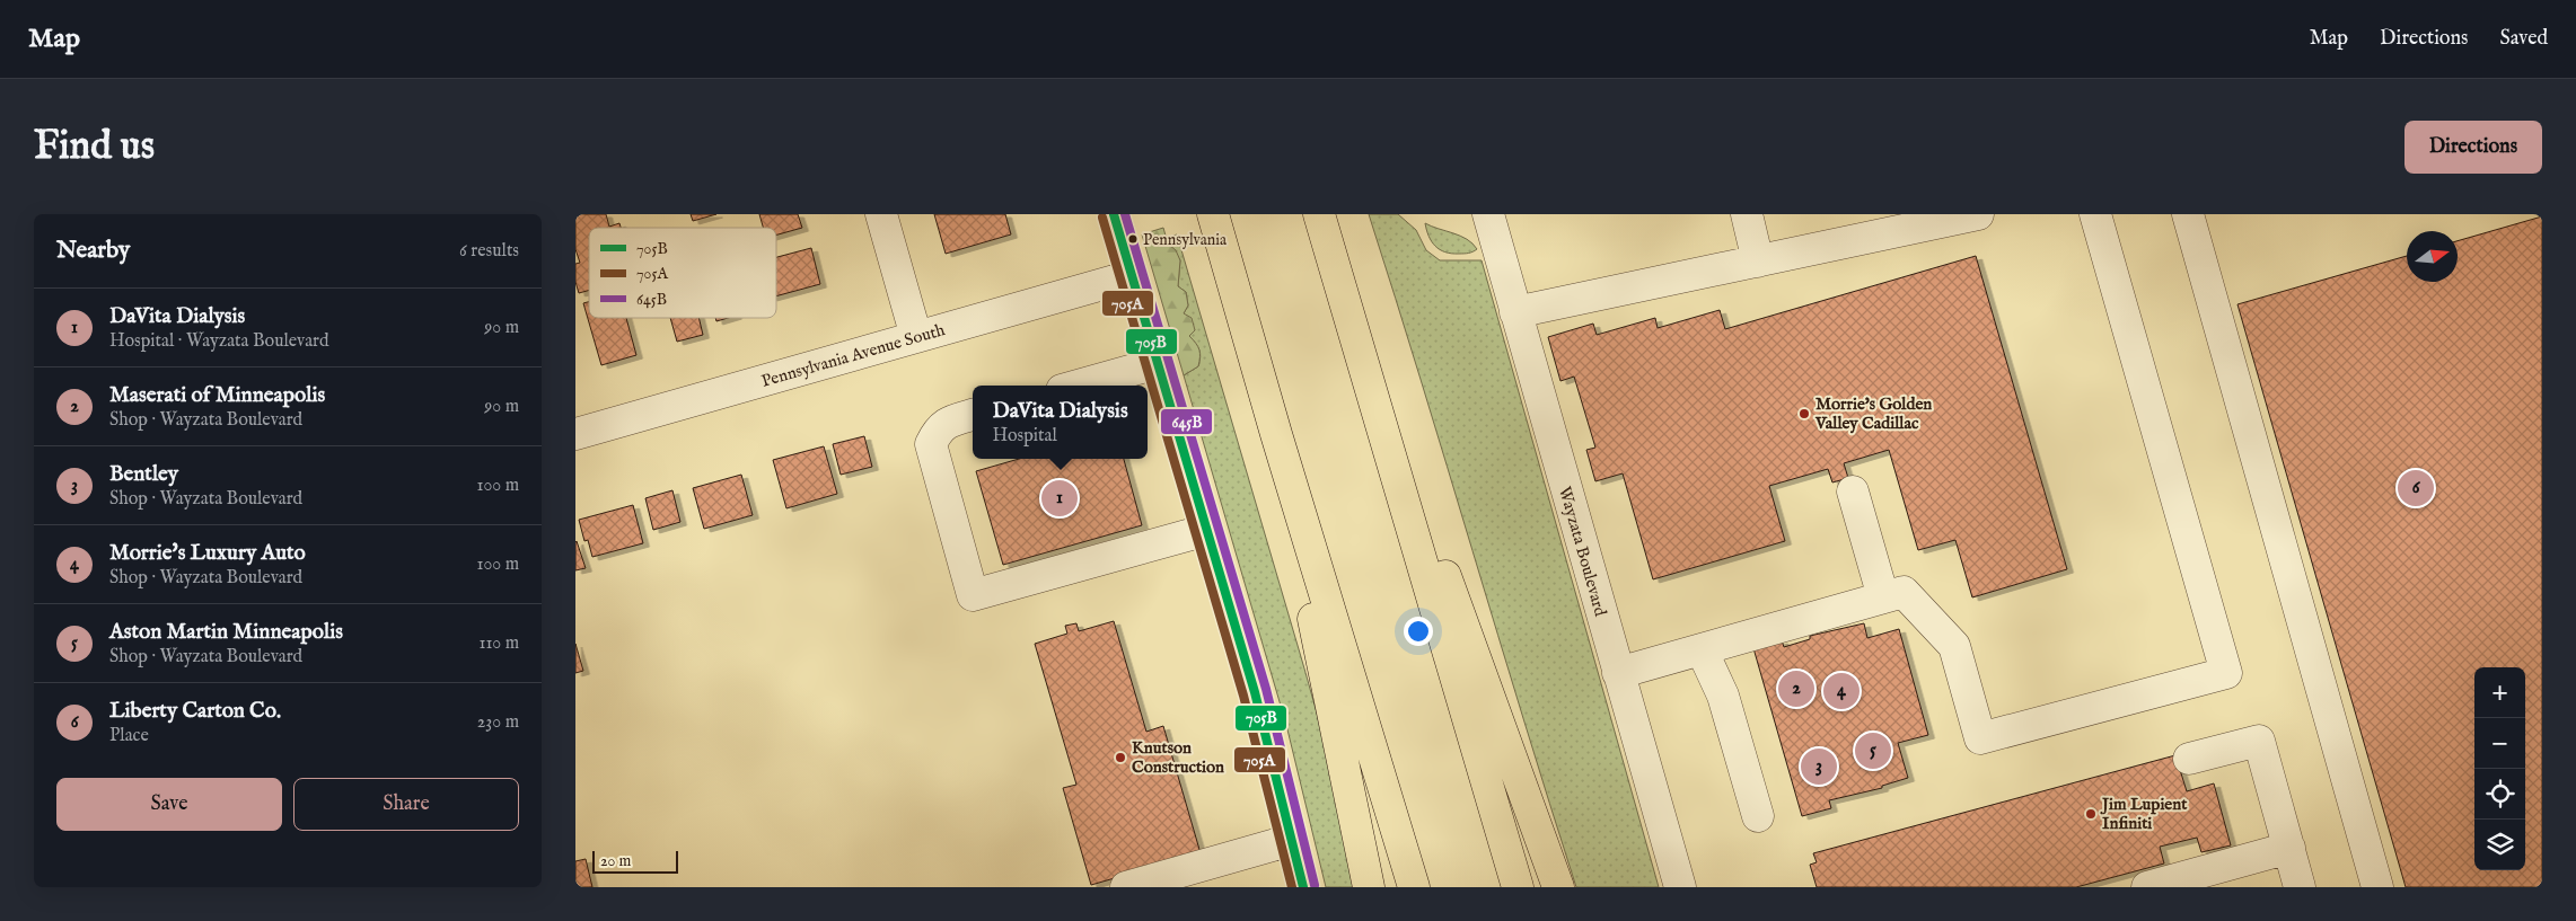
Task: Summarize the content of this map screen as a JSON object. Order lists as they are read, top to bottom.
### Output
{
  "streets": {
    "street": ["Pennsylvania Avenue South", "Wayzata Boulevard"]
  },
  "places": [
    "Pennsylvania",
    "Morrie's Golden Valley Cadillac",
    "Knutson Construction",
    "Jim Lupient Infiniti"
  ],
  "lines": ["transit line 705B", "transit line 645B", "transit line 705A"],
  "legend": ["705B", "705A", "645B"],
  "scale_bar": "20 m",
  "north": "right",
  "page": {
    "header": "Map",
    "nav": ["Map", "Directions", "Saved"],
    "buttons": [
      "Directions",
      ["Save", "Share"]
    ],
    "title": "Find us",
    "heading": ["Nearby", "6 results"],
    "list": [
      {
        "mark": "1",
        "name": "DaVita Dialysis",
        "note": "Hospital · Wayzata Boulevard",
        "value": "90 m"
      },
      {
        "mark": "2",
        "name": "Maserati of Minneapolis",
        "note": "Shop · Wayzata Boulevard",
        "value": "90 m"
      },
      {
        "mark": "3",
        "name": "Bentley",
        "note": "Shop · Wayzata Boulevard",
        "value": "100 m"
      },
      {
        "mark": "4",
        "name": "Morrie's Luxury Auto",
        "note": "Shop · Wayzata Boulevard",
        "value": "100 m"
      },
      {
        "mark": "5",
        "name": "Aston Martin Minneapolis",
        "note": "Shop · Wayzata Boulevard",
        "value": "110 m"
      },
      {
        "mark": "6",
        "name": "Liberty Carton Co.",
        "note": "Place",
        "value": "230 m"
      }
    ],
    "popup": ["DaVita Dialysis", "Hospital"],
    "pins": [
      "6",
      "1",
      "2",
      "4",
      "5",
      "3"
    ],
    "map_buttons": ["+", "−"],
    "scale": "20 m"
  }
}
